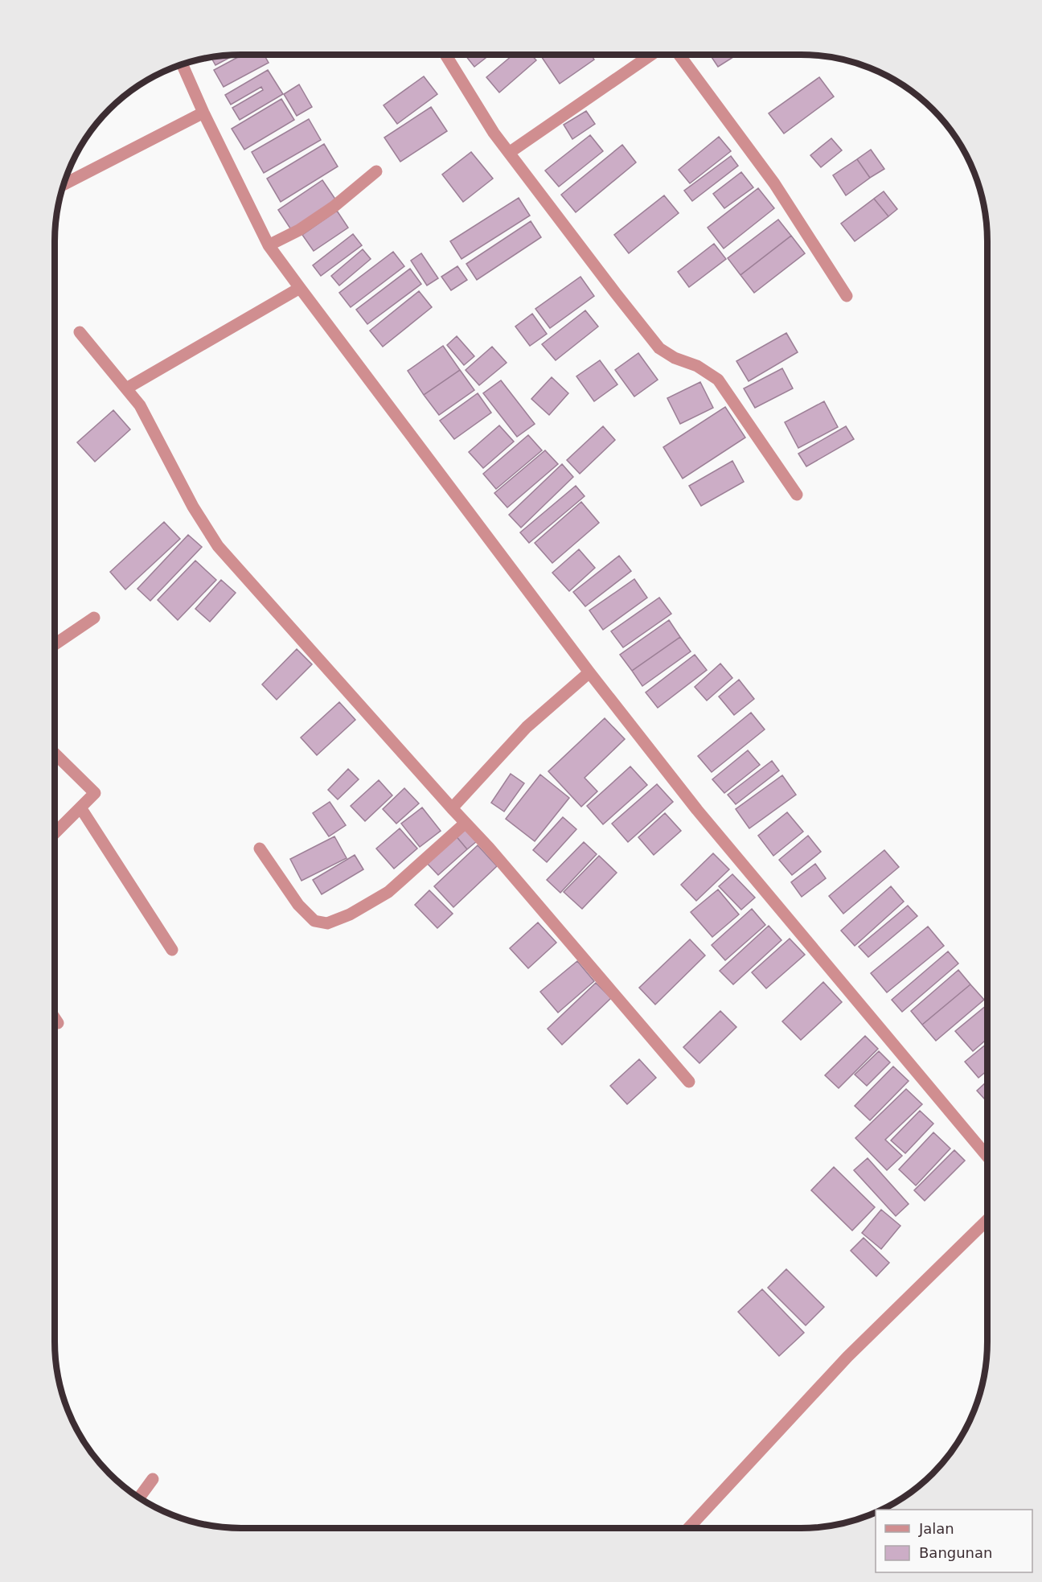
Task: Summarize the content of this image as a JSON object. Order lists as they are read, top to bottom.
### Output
{
  "legend": ["Jalan", "Bangunan"]
}
